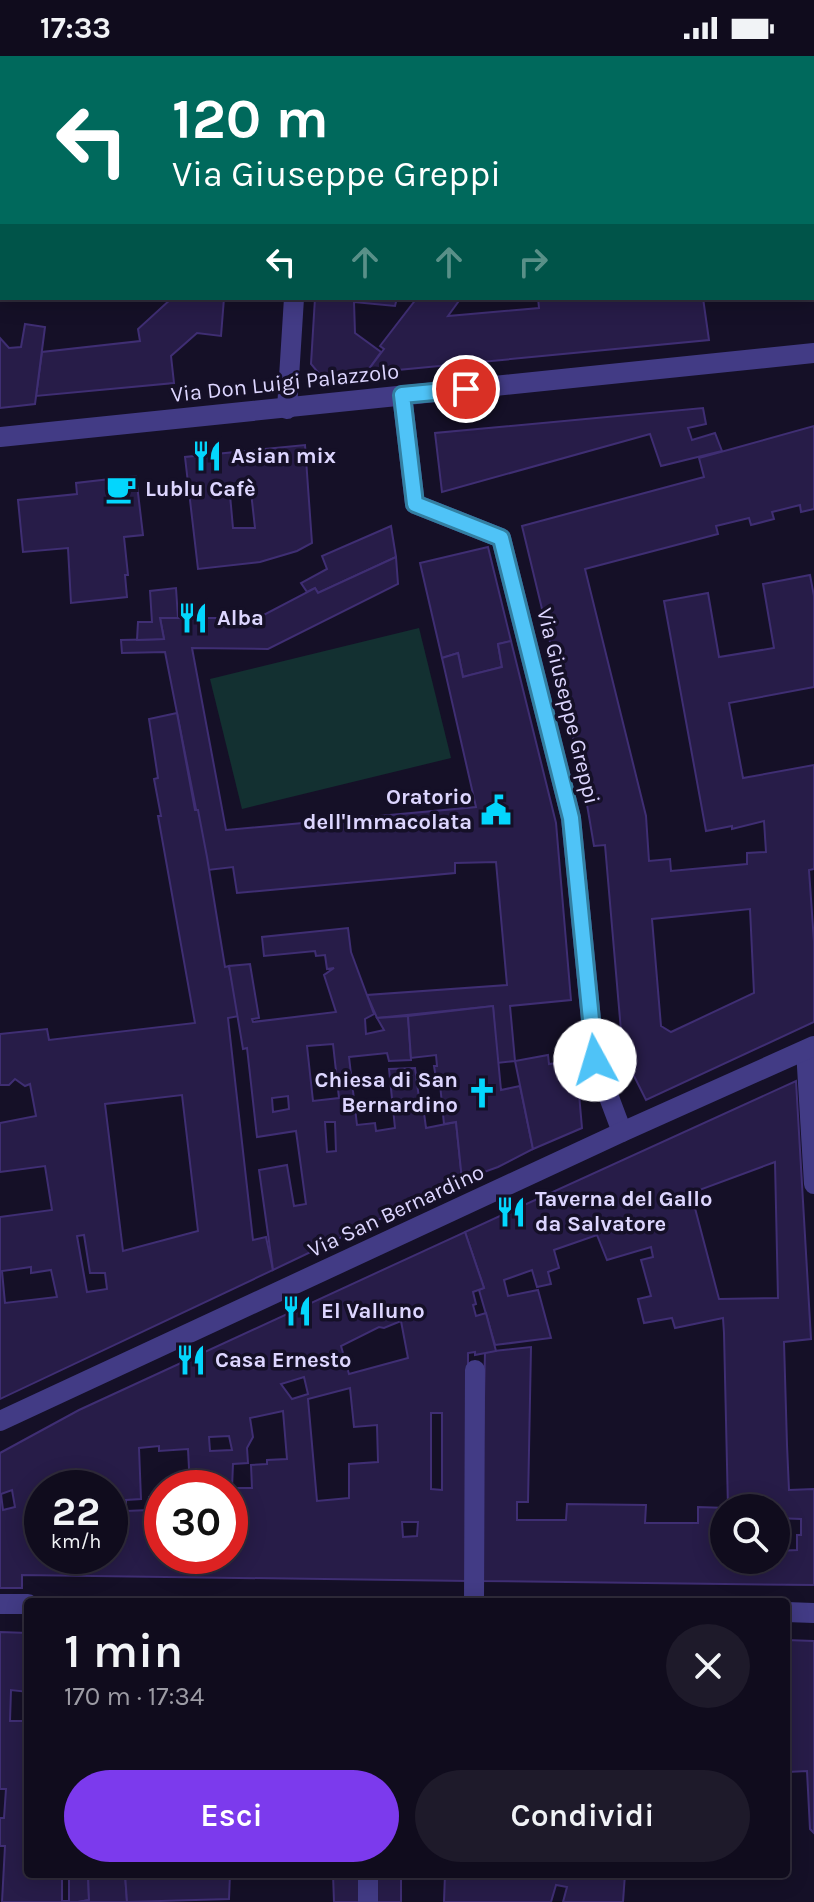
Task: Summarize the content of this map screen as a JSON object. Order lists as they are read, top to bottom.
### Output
{
  "streets": {
    "street": ["Via Don Luigi Palazzolo", "Via Giuseppe Greppi", "Via San Bernardino"]
  },
  "crossings": [
    ["Via Don Luigi Palazzolo", "Via Giuseppe Greppi"],
    ["Via Giuseppe Greppi", "Via San Bernardino"]
  ],
  "places": {
    "restaurant": [
      "Asian mix",
      "Alba",
      "Taverna del Gallo da Salvatore",
      "El Valluno",
      "Casa Ernesto"
    ],
    "cafe": ["Lublu Cafè"],
    "public building": ["Oratorio dell'Immacolata"],
    "church": ["Chiesa di San Bernardino"]
  },
  "page": {
    "status": "17:33",
    "turn": ["120 m", "Via Giuseppe Greppi"],
    "speed": "22 km/h",
    "limit": "30",
    "heading": ["1 min", "170 m · 17:34"],
    "buttons": ["Esci", "Condividi"]
  }
}
